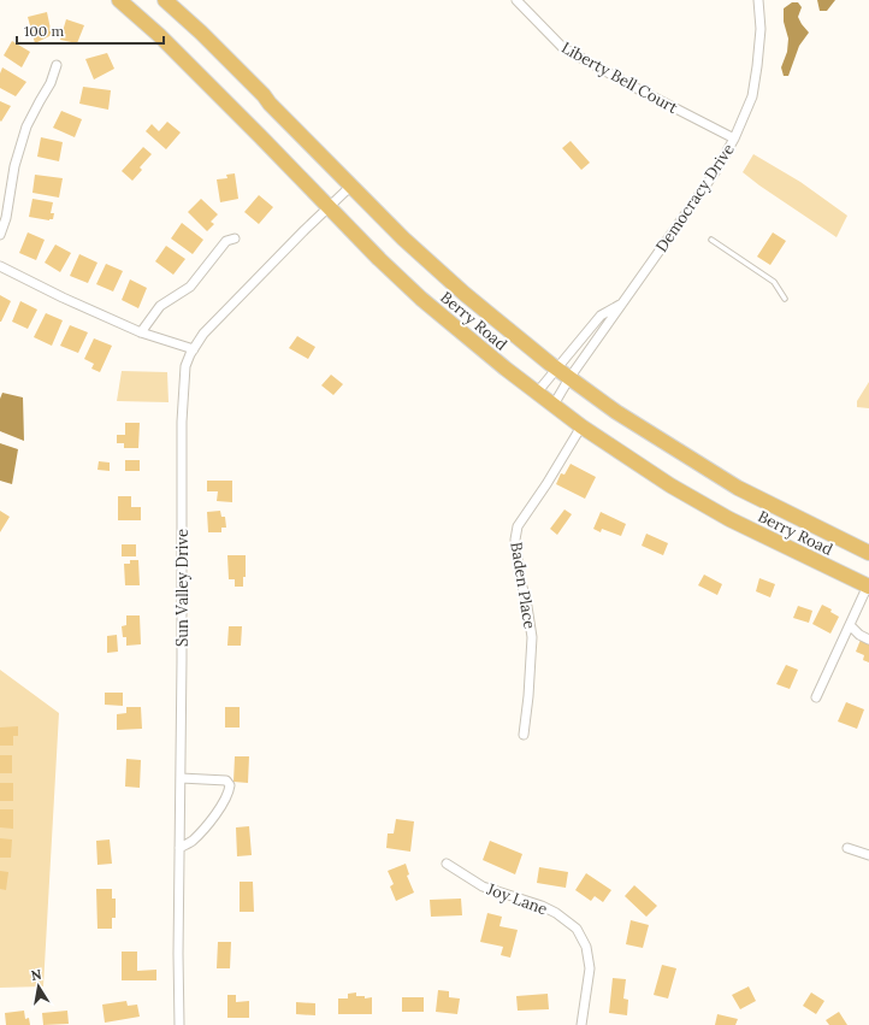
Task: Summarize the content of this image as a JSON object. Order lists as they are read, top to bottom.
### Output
{
  "streets": {
    "highway": ["Berry Road"],
    "street": [
      "Liberty Bell Court",
      "Democracy Drive",
      "Baden Place",
      "Sun Valley Drive",
      "Joy Lane"
    ]
  },
  "crossings": [
    ["Liberty Bell Court", "Democracy Drive"],
    ["Democracy Drive", "Berry Road"],
    ["Berry Road", "Baden Place"],
    ["Berry Road", "Sun Valley Drive"]
  ],
  "scale_bar": "100 m",
  "north": "top"
}
